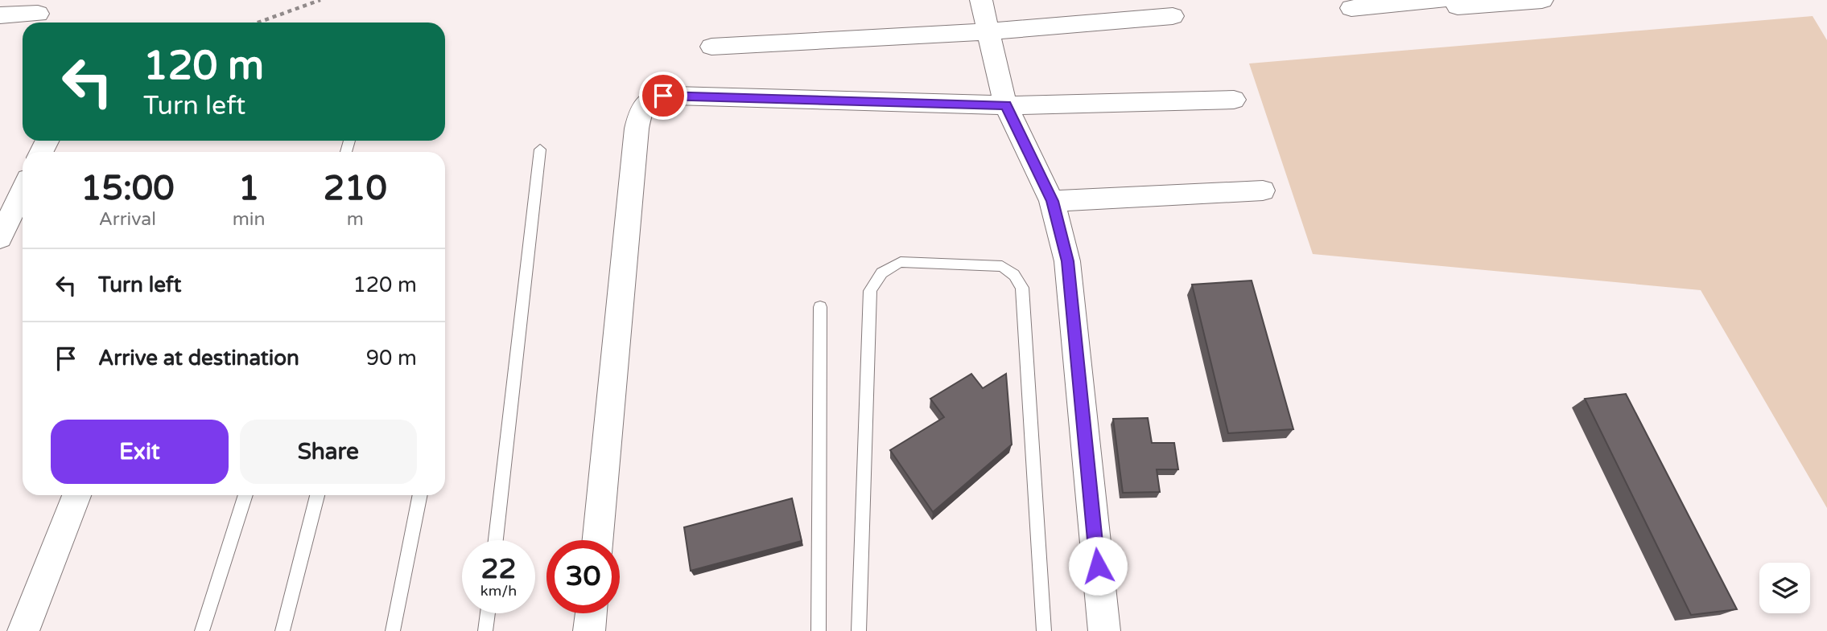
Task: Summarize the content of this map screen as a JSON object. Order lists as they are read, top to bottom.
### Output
{
  "page": {
    "turn": ["120 m", "Turn left"],
    "eta": [
      "15:00",
      "Arrival",
      "1",
      "min",
      "210",
      "m"
    ],
    "list": [
      {
        "name": "Turn left",
        "value": "120 m"
      },
      {
        "name": "Arrive at destination",
        "value": "90 m"
      }
    ],
    "buttons": ["Exit", "Share"],
    "speed": "22 km/h",
    "limit": "30"
  }
}
